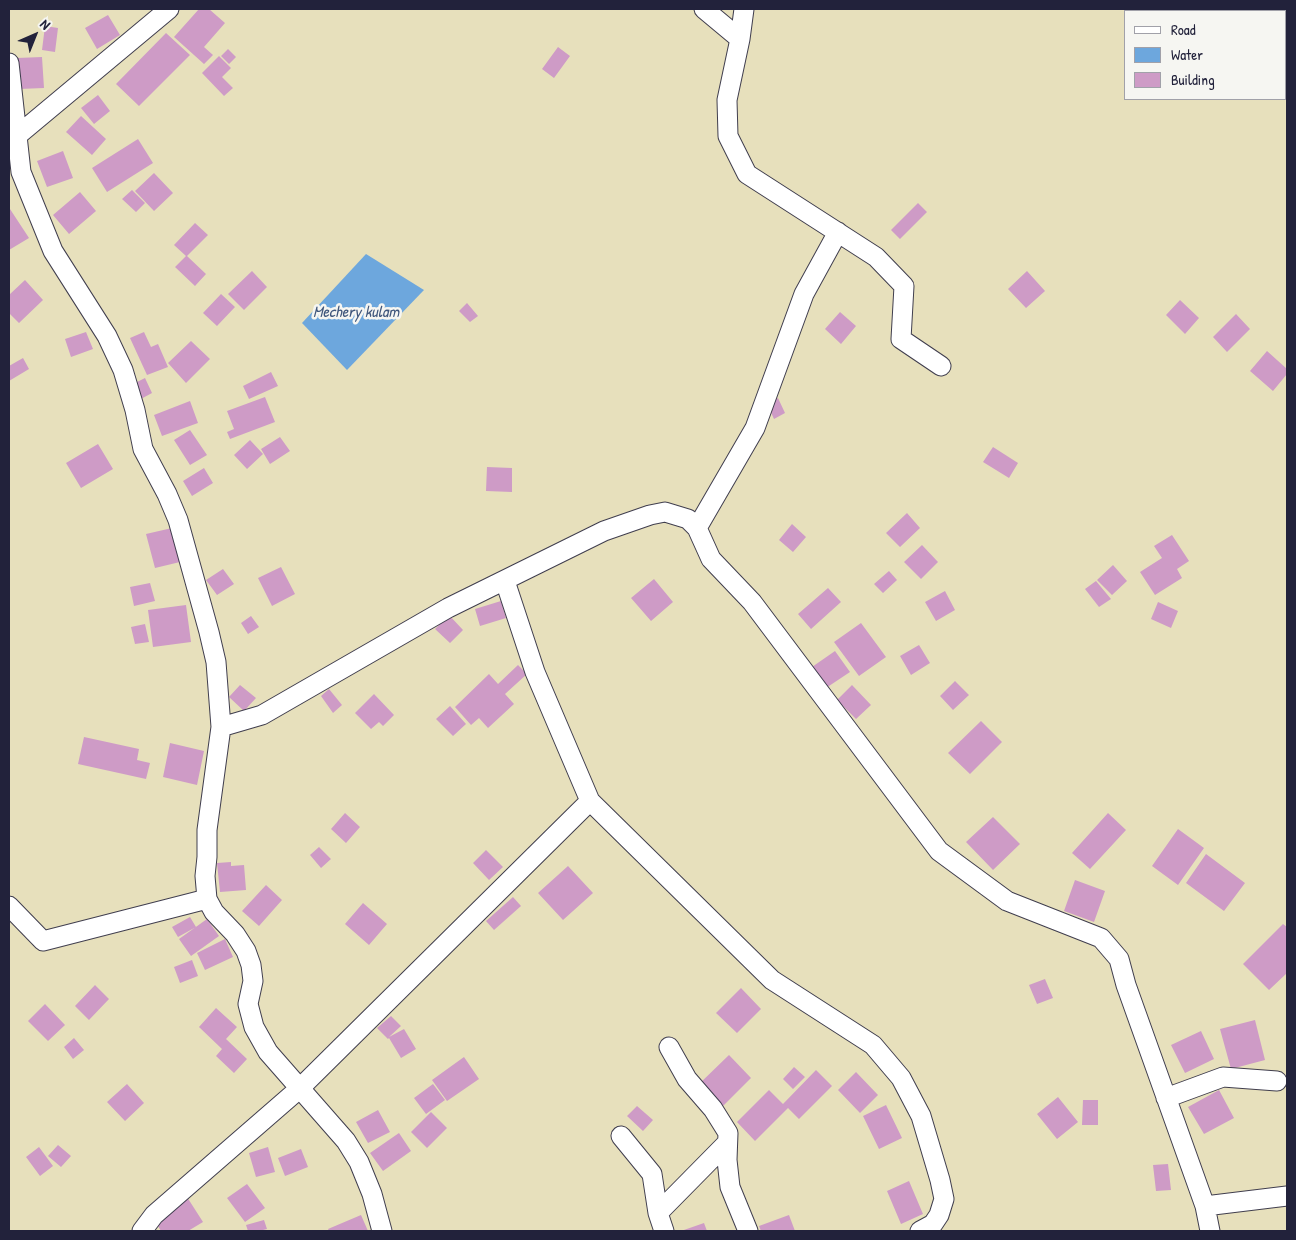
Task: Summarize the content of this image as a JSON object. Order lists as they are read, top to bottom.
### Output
{
  "water": ["Mechery kulam"],
  "legend": ["Road", "Water", "Building"],
  "north": "top right"
}
